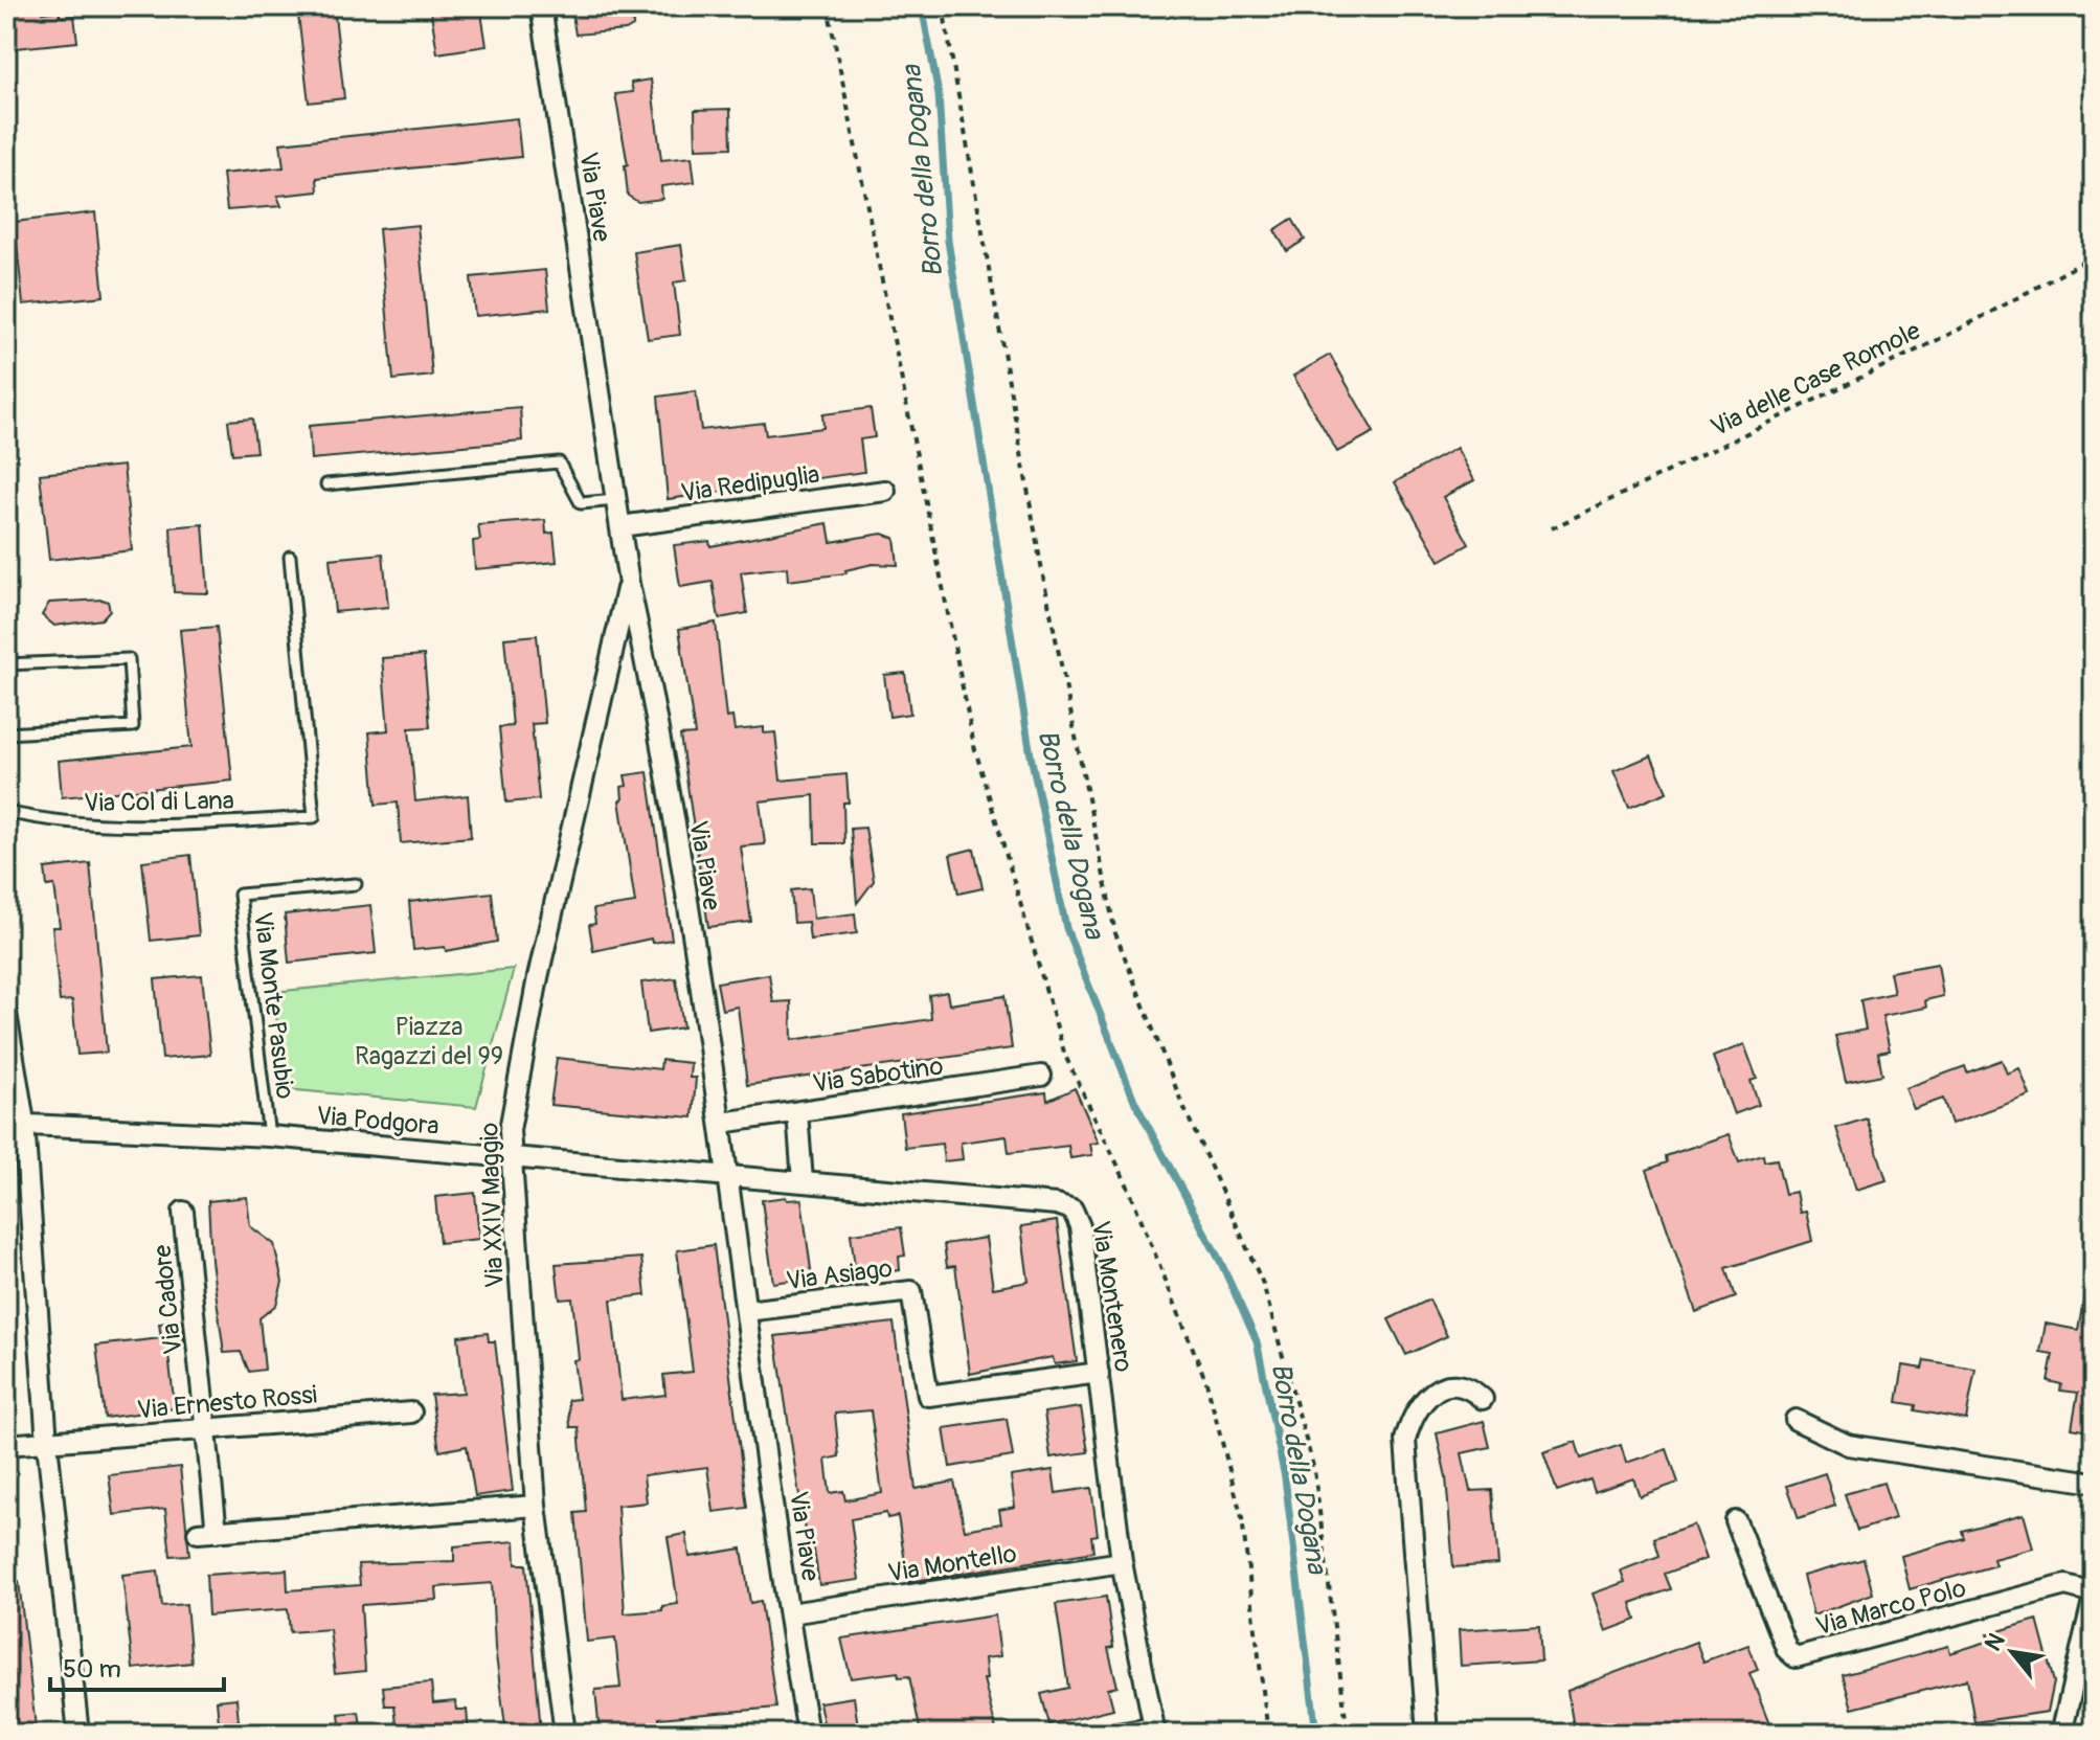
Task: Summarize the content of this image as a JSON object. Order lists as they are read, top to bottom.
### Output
{
  "streets": {
    "street": [
      "Via Piave",
      "Via Redipuglia",
      "Via Sabotino",
      "Via Podgora",
      "Via XXIV Maggio",
      "Via Asiago",
      "Via Montenero",
      "Via Cadore",
      "Via Ernesto Rossi",
      "Via Montello",
      "Via Marco Polo"
    ],
    "lane": ["Via Col di Lana", "Via Monte Pasubio"],
    "path": ["Via delle Case Romole"]
  },
  "crossings": [
    ["Via Piave", "Via Redipuglia"],
    ["Via Piave", "Via Sabotino"],
    ["Via Piave", "Via Podgora"],
    ["Via Piave", "Via XXIV Maggio"],
    ["Via Piave", "Via Asiago"],
    ["Via Piave", "Via Montenero"],
    ["Via Piave", "Via Montello"],
    ["Via Monte Pasubio", "Via Podgora"],
    ["Via Podgora", "Via XXIV Maggio"],
    ["Via Podgora", "Via Montenero"],
    ["Via XXIV Maggio", "Via Cadore"],
    ["Via Asiago", "Via Montenero"],
    ["Via Montenero", "Via Montello"],
    ["Via Cadore", "Via Ernesto Rossi"]
  ],
  "water": ["Borro della Dogana"],
  "parks": ["Piazza Ragazzi del 99"],
  "scale_bar": "50 m",
  "north": "top left"
}
